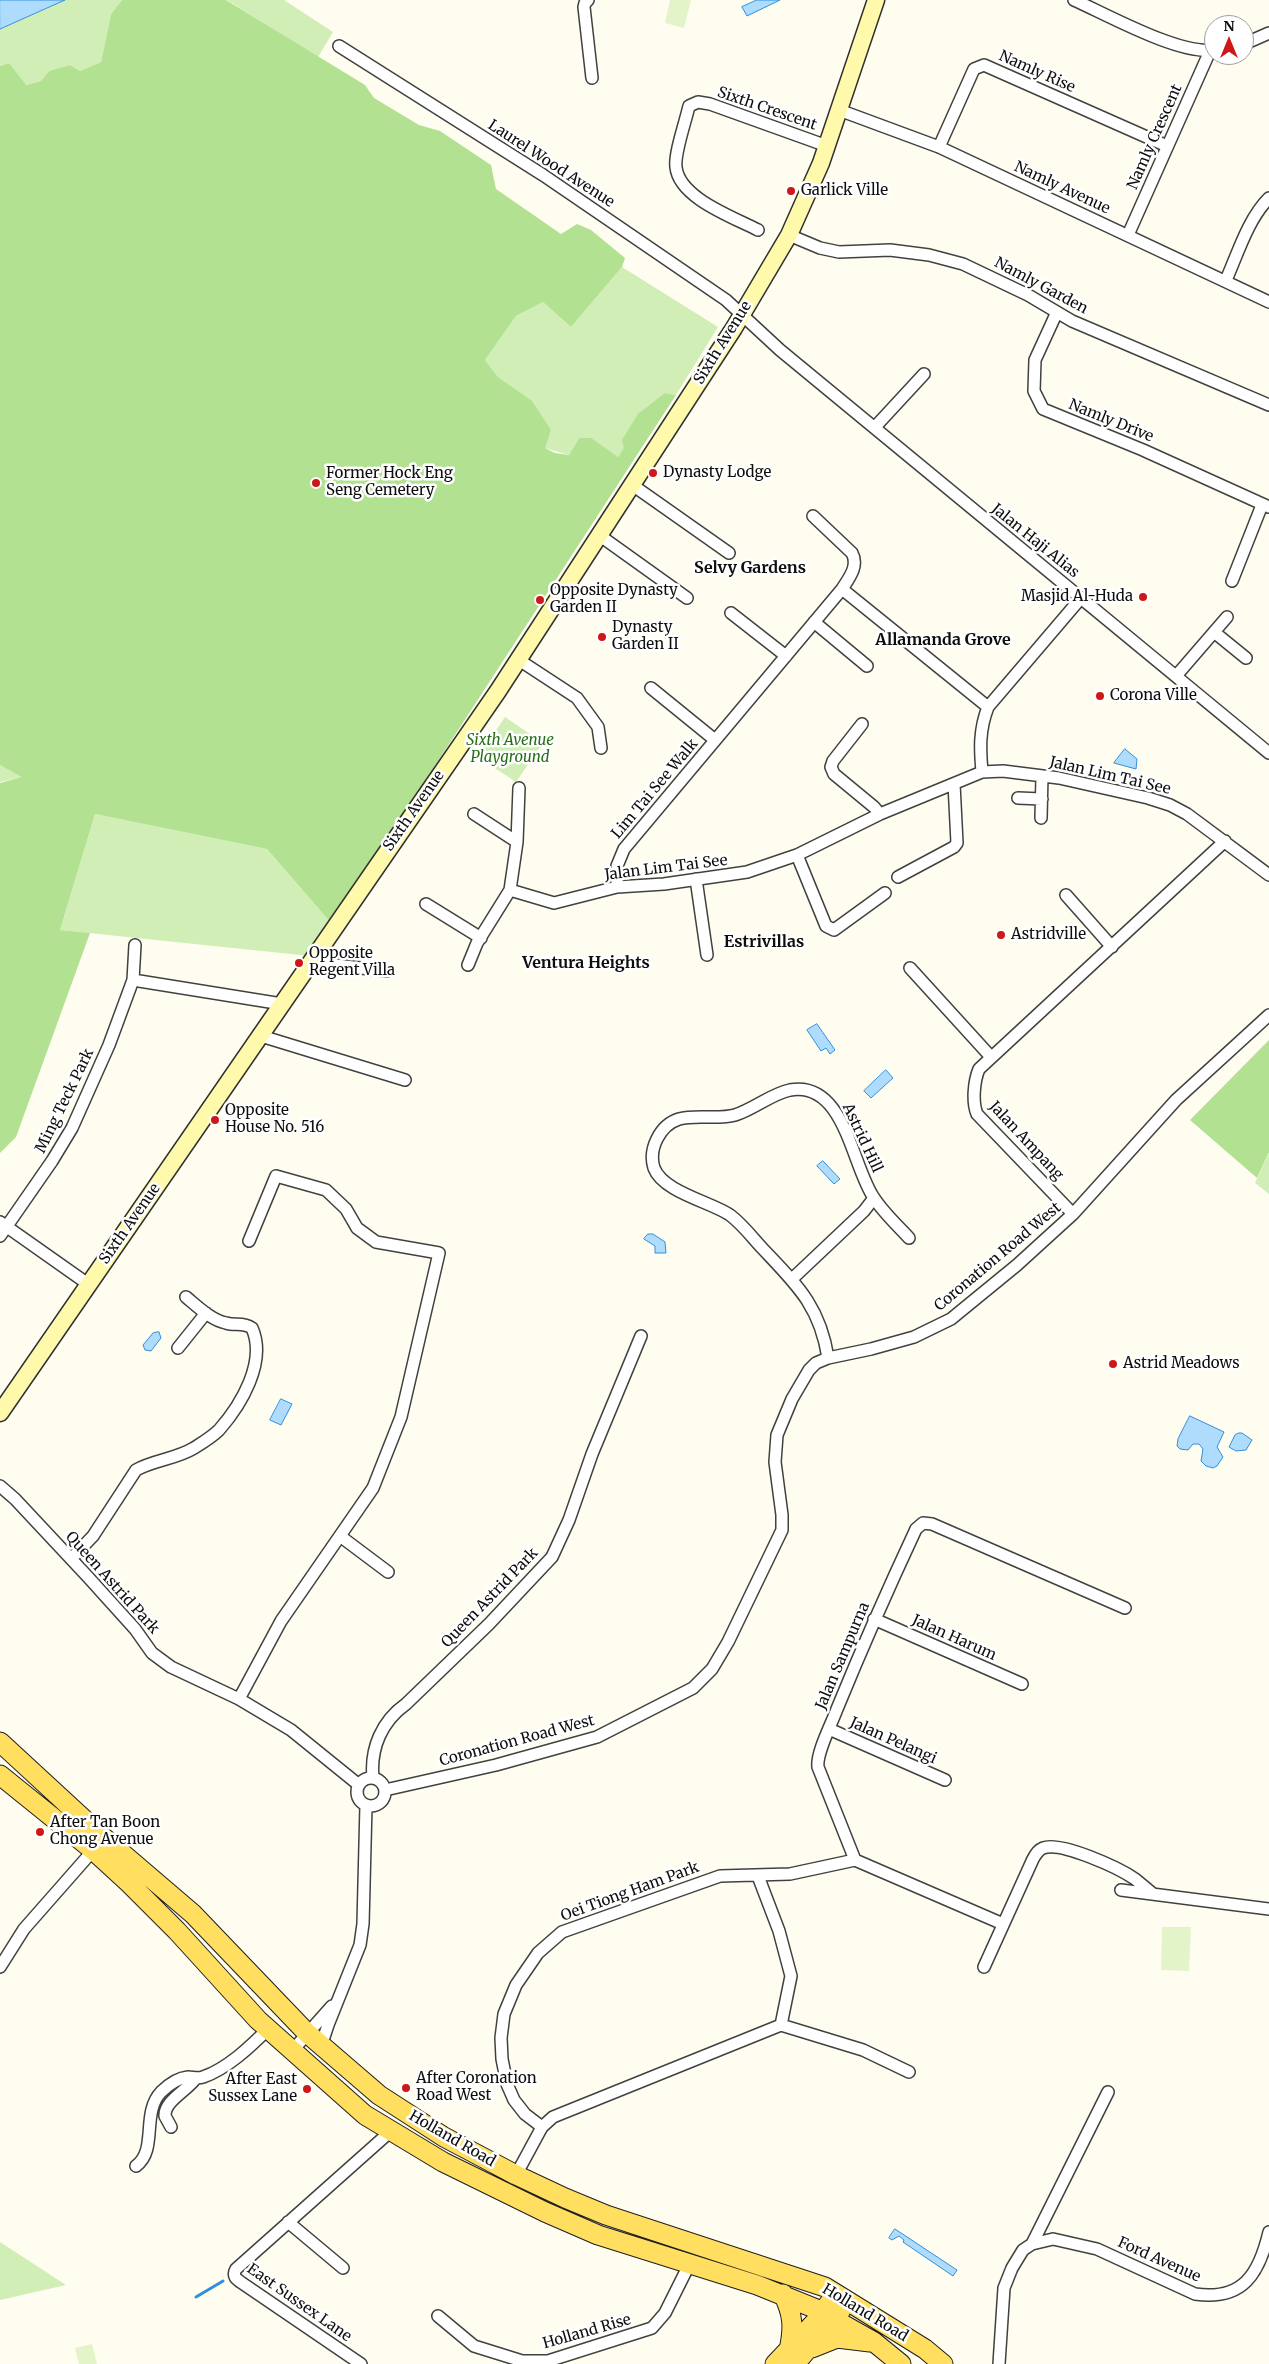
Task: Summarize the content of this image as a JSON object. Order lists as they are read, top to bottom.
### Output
{
  "streets": {
    "main road": ["Sixth Avenue", "Holland Road"],
    "street": [
      "Namly Rise",
      "Sixth Crescent",
      "Namly Crescent",
      "Laurel Wood Avenue",
      "Namly Avenue",
      "Namly Garden",
      "Namly Drive",
      "Jalan Haji Alias",
      "Jalan Lim Tai See",
      "Lim Tai See Walk",
      "Ming Teck Park",
      "Astrid Hill",
      "Jalan Ampang",
      "Coronation Road West",
      "Queen Astrid Park",
      "Jalan Harum",
      "Jalan Sampurna",
      "Jalan Pelangi",
      "Oei Tiong Ham Park",
      "Ford Avenue",
      "East Sussex Lane",
      "Holland Rise"
    ]
  },
  "crossings": [
    ["Namly Rise", "Namly Crescent"],
    ["Namly Rise", "Namly Avenue"],
    ["Sixth Crescent", "Sixth Avenue"],
    ["Namly Crescent", "Namly Avenue"],
    ["Laurel Wood Avenue", "Sixth Avenue"],
    ["Laurel Wood Avenue", "Jalan Haji Alias"],
    ["Namly Avenue", "Sixth Avenue"],
    ["Namly Garden", "Sixth Avenue"],
    ["Namly Garden", "Namly Drive"],
    ["Sixth Avenue", "Jalan Haji Alias"],
    ["Sixth Avenue", "Ming Teck Park"],
    ["Jalan Lim Tai See", "Lim Tai See Walk"],
    ["Jalan Lim Tai See", "Jalan Ampang"],
    ["Astrid Hill", "Coronation Road West"],
    ["Jalan Ampang", "Coronation Road West"],
    ["Coronation Road West", "Queen Astrid Park"],
    ["Jalan Harum", "Jalan Sampurna"],
    ["Jalan Sampurna", "Jalan Pelangi"],
    ["Jalan Sampurna", "Oei Tiong Ham Park"],
    ["Holland Road", "East Sussex Lane"],
    ["Holland Road", "Holland Rise"]
  ],
  "districts": [
    "Selvy Gardens",
    "Allamanda Grove",
    "Estrivillas",
    "Ventura Heights"
  ],
  "parks": ["Sixth Avenue Playground"],
  "places": [
    "Garlick Ville",
    "Dynasty Lodge",
    "Former Hock Eng Seng Cemetery",
    "Masjid Al-Huda",
    "Opposite Dynasty Garden II",
    "Dynasty Garden II",
    "Corona Ville",
    "Astridville",
    "Opposite Regent Villa",
    "Opposite House No. 516",
    "Astrid Meadows",
    "After Tan Boon Chong Avenue",
    "After Coronation Road West",
    "After East Sussex Lane"
  ],
  "north": "top"
}
